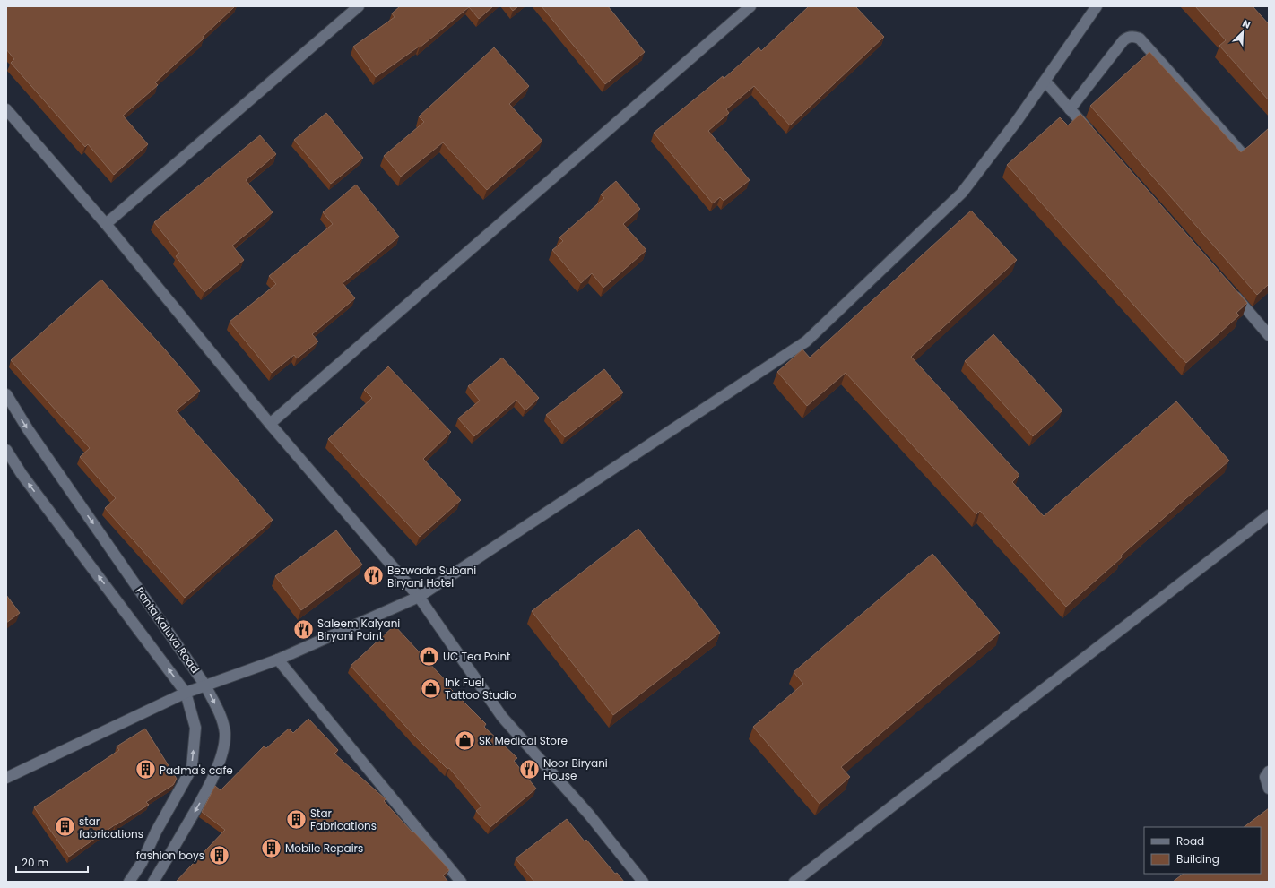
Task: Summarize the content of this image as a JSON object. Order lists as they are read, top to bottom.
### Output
{
  "streets": {
    "street": ["Panta Kaluva Road"]
  },
  "places": {
    "restaurant": ["Bezwada Subani Biryani Hotel", "Saleem Kalyani Biryani Point", "Noor Biryani House"],
    "shop": ["UC Tea Point", "Ink Fuel Tattoo Studio", "SK Medical Store"],
    "building": [
      "Padma's cafe",
      "Star Fabrications",
      "star fabrications",
      "Mobile Repairs",
      "fashion boys"
    ]
  },
  "legend": ["Road", "Building"],
  "scale_bar": "20 m",
  "north": "top right"
}
